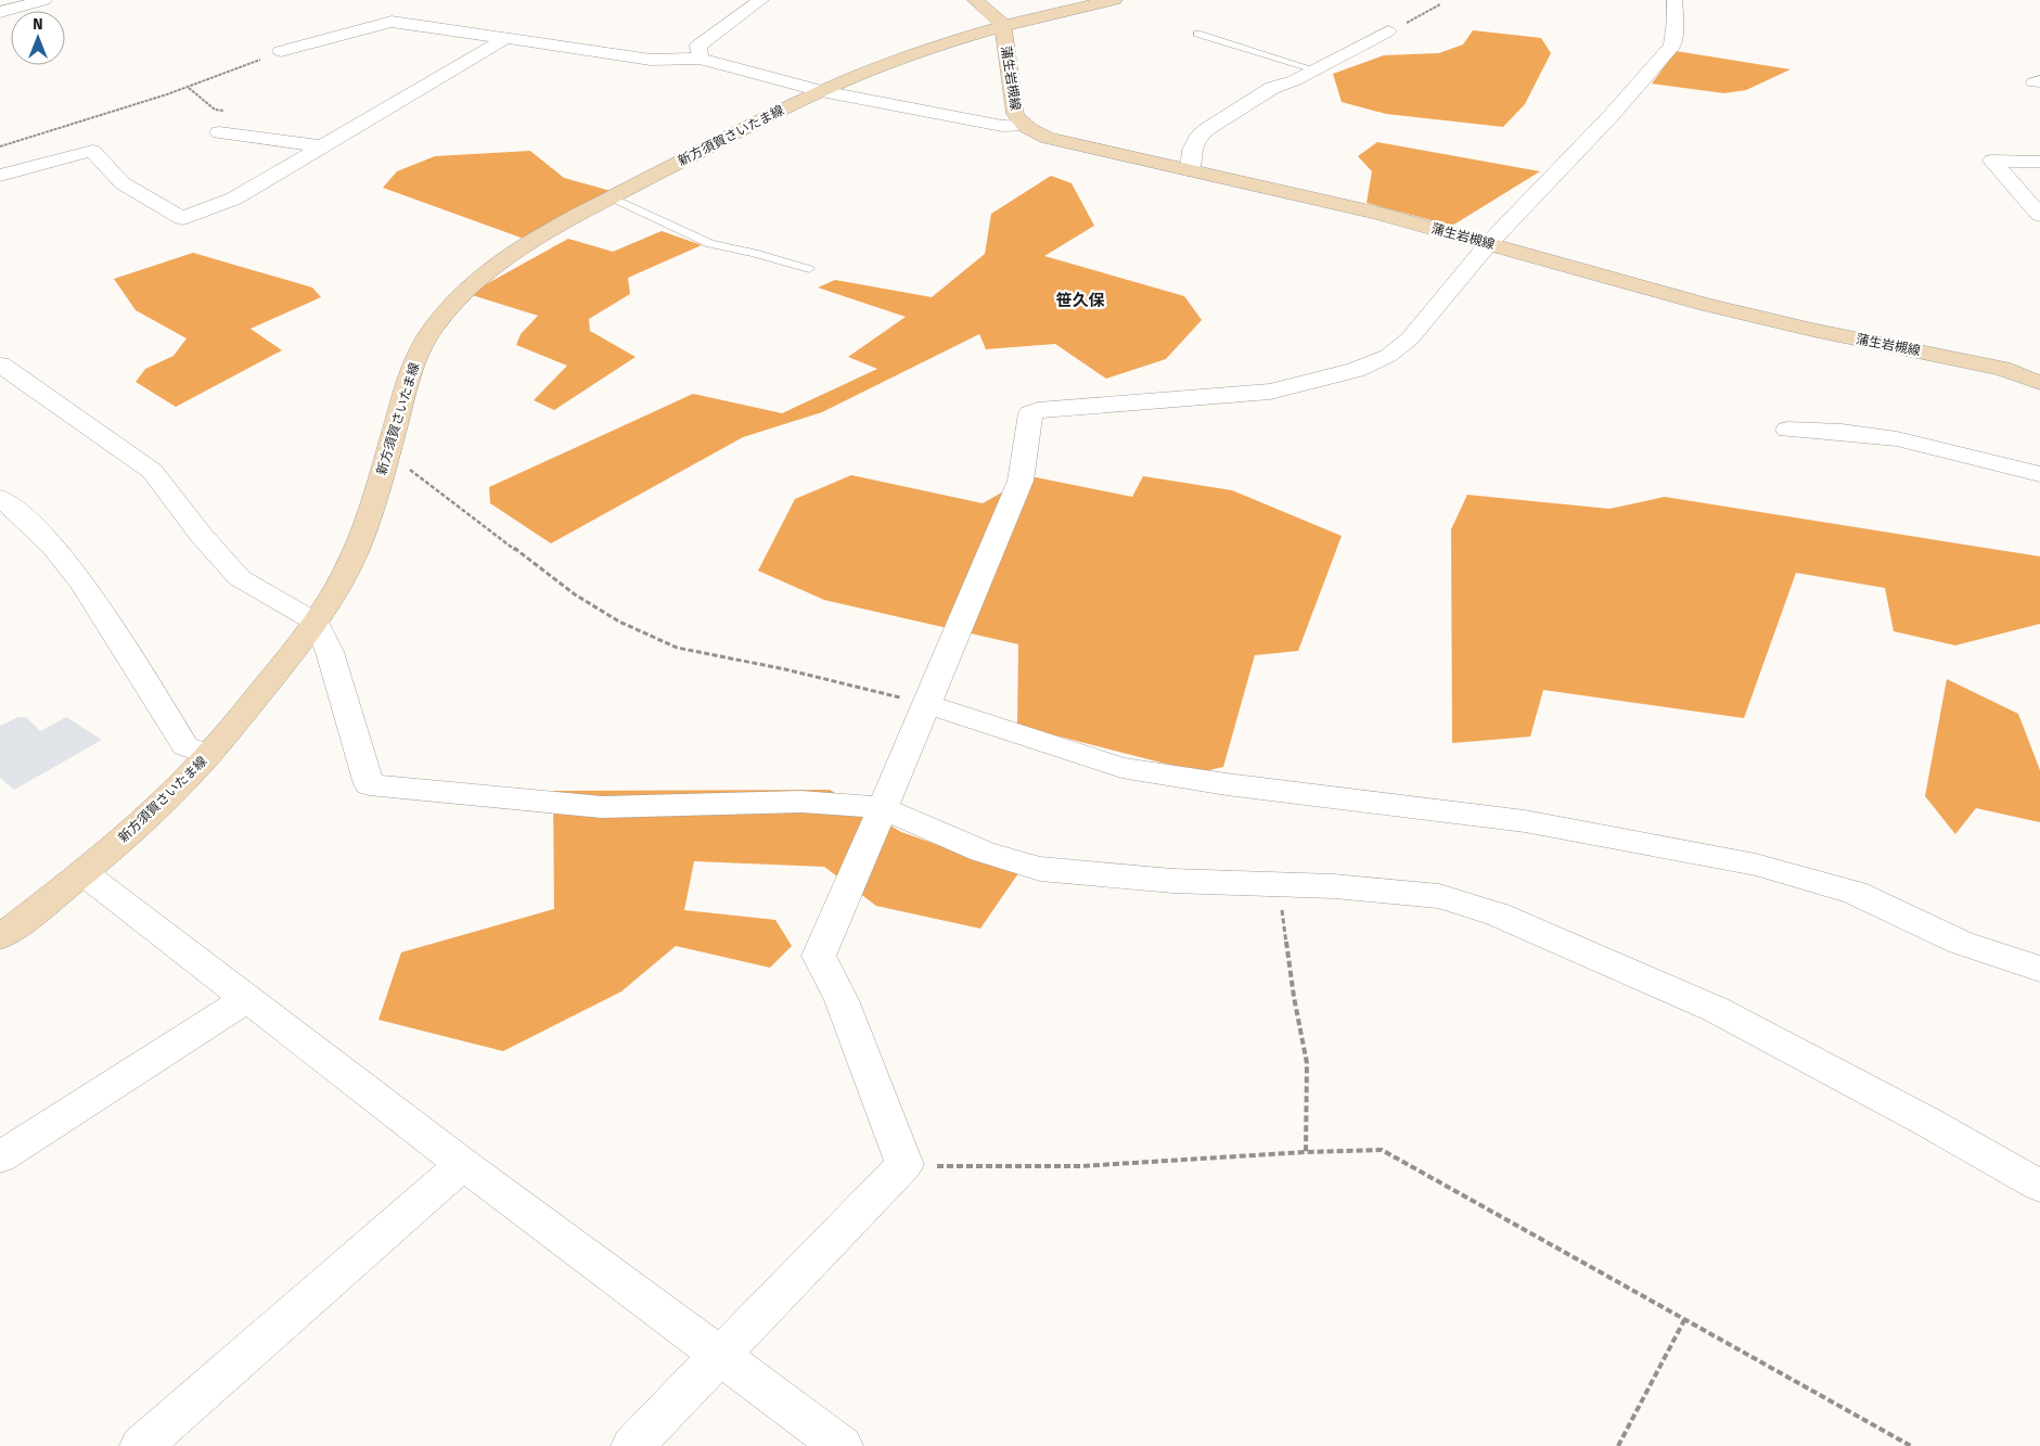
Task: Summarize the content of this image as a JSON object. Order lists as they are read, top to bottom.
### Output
{
  "streets": {
    "main road": ["蒲生岩槻線", "新方須賀さいたま線"]
  },
  "crossings": [
    ["蒲生岩槻線", "新方須賀さいたま線"]
  ],
  "districts": ["笹久保"],
  "north": "top"
}
